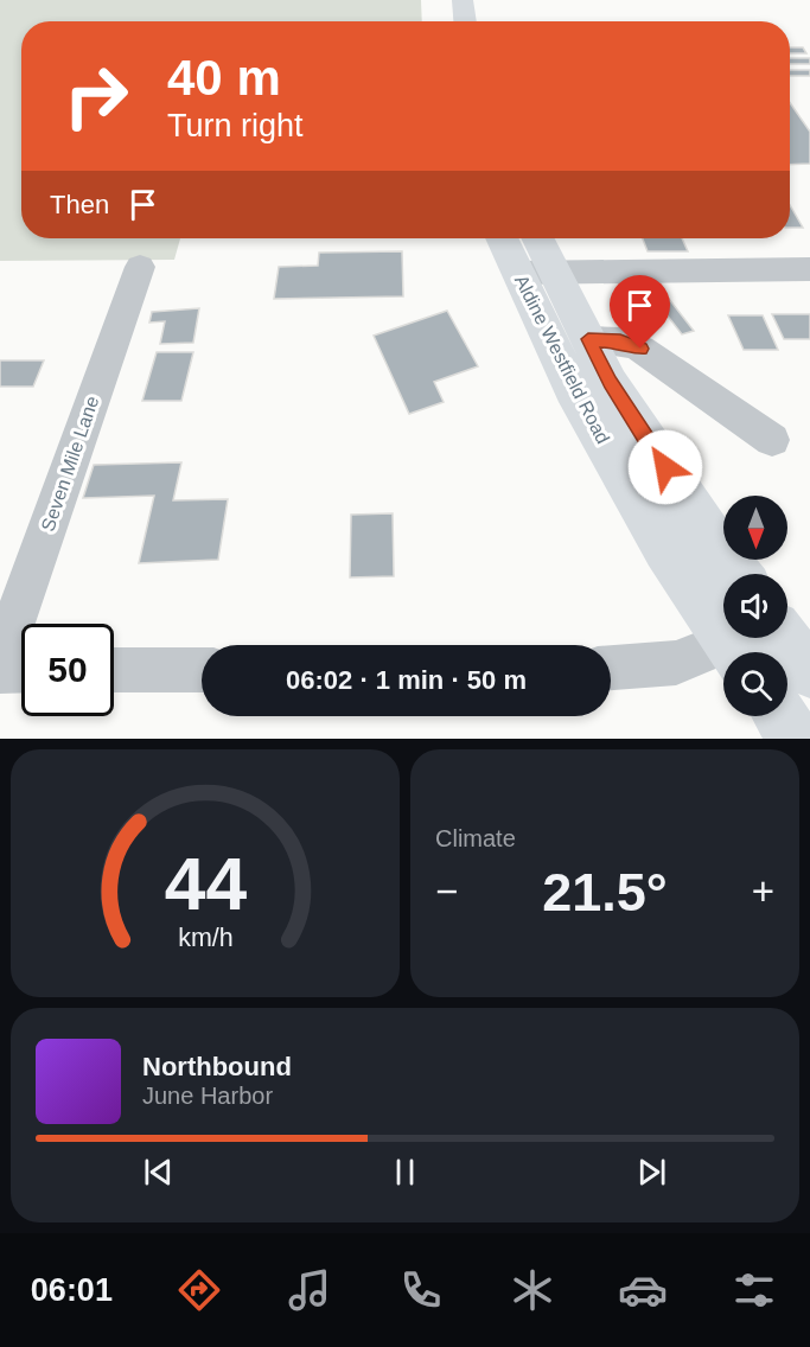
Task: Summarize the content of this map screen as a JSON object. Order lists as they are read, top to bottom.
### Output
{
  "streets": {
    "main road": ["Aldine Westfield Road"],
    "street": ["Seven Mile Lane"]
  },
  "north": "bottom",
  "page": {
    "turn": ["40 m", "Turn right"],
    "then": "Then",
    "limit": "50",
    "trip": "06:02 · 1 min · 50 m",
    "tile": "Climate",
    "heat": ["−", "21.5°", "+"],
    "song": ["Northbound", "June Harbor"],
    "tabs": "06:01",
    "gauge": ["44", "km/h"]
  }
}
